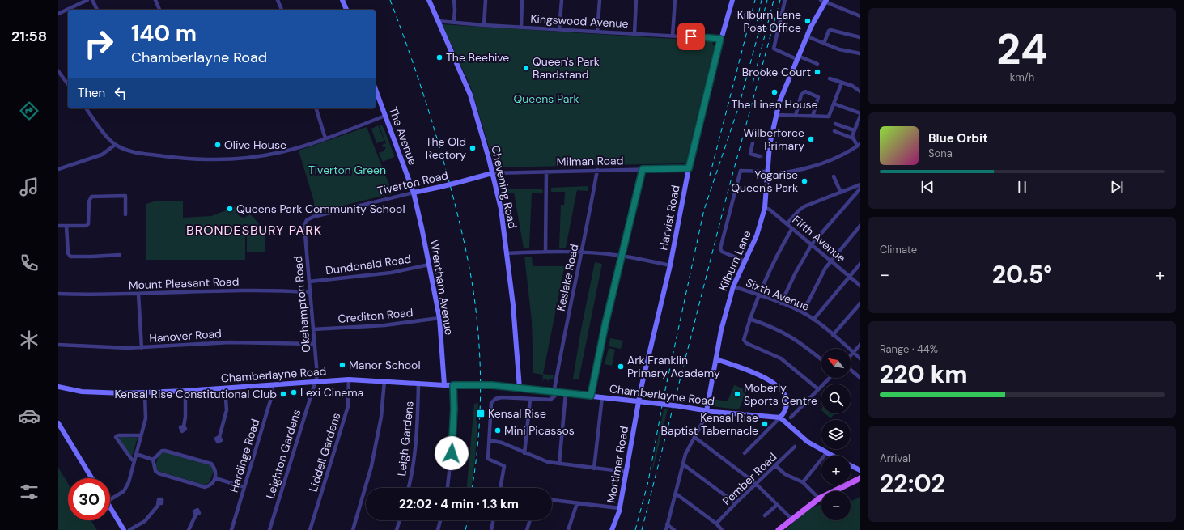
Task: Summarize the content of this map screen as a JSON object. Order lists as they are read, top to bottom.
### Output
{
  "streets": {
    "street": [
      "Kingswood Avenue",
      "The Avenue",
      "Milman Road",
      "Tiverton Road",
      "Chevening Road",
      "Harvist Road",
      "Fifth Avenue",
      "Kilburn Lane",
      "Dundonald Road",
      "Keslake Road",
      "Mount Pleasant Road",
      "Wrentham Avenue",
      "Sixth Avenue",
      "Okehampton Road",
      "Crediton Road",
      "Hanover Road",
      "Chamberlayne Road",
      "Leigh Gardens",
      "Liddell Gardens",
      "Leighton Gardens",
      "Hardinge Road",
      "Mortimer Road",
      "Pember Road"
    ]
  },
  "crossings": [
    ["Kingswood Avenue", "Chevening Road"],
    ["Kingswood Avenue", "Harvist Road"],
    ["The Avenue", "Tiverton Road"],
    ["The Avenue", "Wrentham Avenue"],
    ["Milman Road", "Tiverton Road"],
    ["Milman Road", "Chevening Road"],
    ["Milman Road", "Harvist Road"],
    ["Milman Road", "Keslake Road"],
    ["Tiverton Road", "Chevening Road"],
    ["Tiverton Road", "Wrentham Avenue"],
    ["Tiverton Road", "Okehampton Road"],
    ["Chevening Road", "Chamberlayne Road"],
    ["Harvist Road", "Chamberlayne Road"],
    ["Harvist Road", "Mortimer Road"],
    ["Fifth Avenue", "Kilburn Lane"],
    ["Kilburn Lane", "Sixth Avenue"],
    ["Kilburn Lane", "Chamberlayne Road"],
    ["Dundonald Road", "Wrentham Avenue"],
    ["Dundonald Road", "Okehampton Road"],
    ["Keslake Road", "Chamberlayne Road"],
    ["Mount Pleasant Road", "Okehampton Road"],
    ["Wrentham Avenue", "Crediton Road"],
    ["Wrentham Avenue", "Chamberlayne Road"],
    ["Okehampton Road", "Crediton Road"],
    ["Okehampton Road", "Hanover Road"],
    ["Okehampton Road", "Chamberlayne Road"],
    ["Okehampton Road", "Leighton Gardens"],
    ["Chamberlayne Road", "Leigh Gardens"],
    ["Chamberlayne Road", "Liddell Gardens"],
    ["Chamberlayne Road", "Leighton Gardens"],
    ["Chamberlayne Road", "Hardinge Road"],
    ["Chamberlayne Road", "Mortimer Road"]
  ],
  "districts": ["BRONDESBURY PARK"],
  "parks": ["Queens Park", "Tiverton Green"],
  "places": {
    "other": [
      "Kilburn Lane Post Office",
      "The Beehive",
      "Queen's Park Bandstand",
      "Brooke Court",
      "The Linen House",
      "Wilberforce Primary",
      "Olive House",
      "The Old Rectory",
      "Yogarise Queen's Park",
      "Queens Park Community School",
      "Manor School",
      "Ark Franklin Primary Academy",
      "Lexi Cinema",
      "Kensal Rise Constitutional Club",
      "Moberly Sports Centre",
      "Kensal Rise Baptist Tabernacle",
      "Mini Picassos"
    ],
    "transit": ["Kensal Rise"]
  },
  "north": "top left",
  "page": {
    "tabs": "21:58",
    "tile": [
      ["24", "km/h"],
      "Climate",
      ["Range · 44%", "220 km"],
      ["Arrival", "22:02"]
    ],
    "turn": ["140 m", "Chamberlayne Road"],
    "then": "Then",
    "song": ["Blue Orbit", "Sona"],
    "heat": ["−", "20.5°", "+"],
    "map_buttons": ["+", "−"],
    "limit": "30",
    "trip": "22:02 · 4 min · 1.3 km"
  }
}
